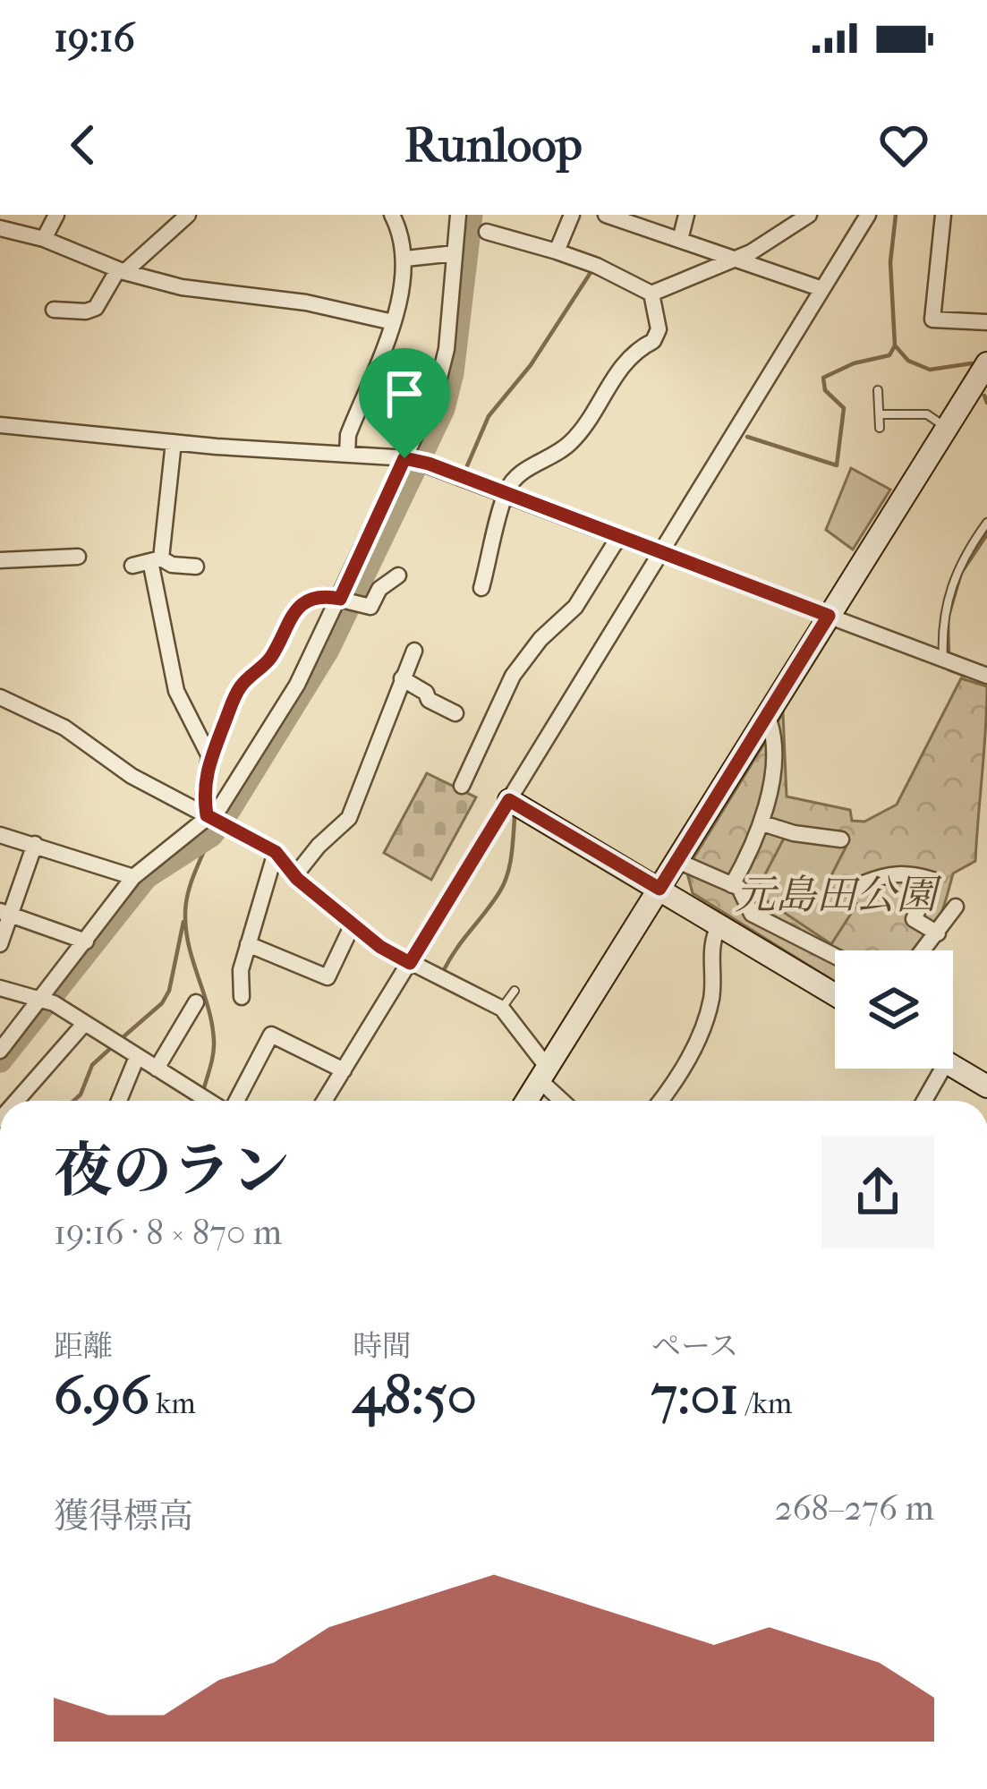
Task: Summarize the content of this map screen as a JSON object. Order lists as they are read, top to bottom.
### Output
{
  "parks": ["元島田公園"],
  "page": {
    "status": "19:16",
    "header": "Runloop",
    "heading": ["夜のラン", "19:16 · 8 × 870 m"],
    "stats": [
      ["距離", "6.96 km"],
      ["時間", "48:50"],
      ["ペース", "7:01 /km"]
    ],
    "chart": ["獲得標高", "268–276 m"]
  }
}
